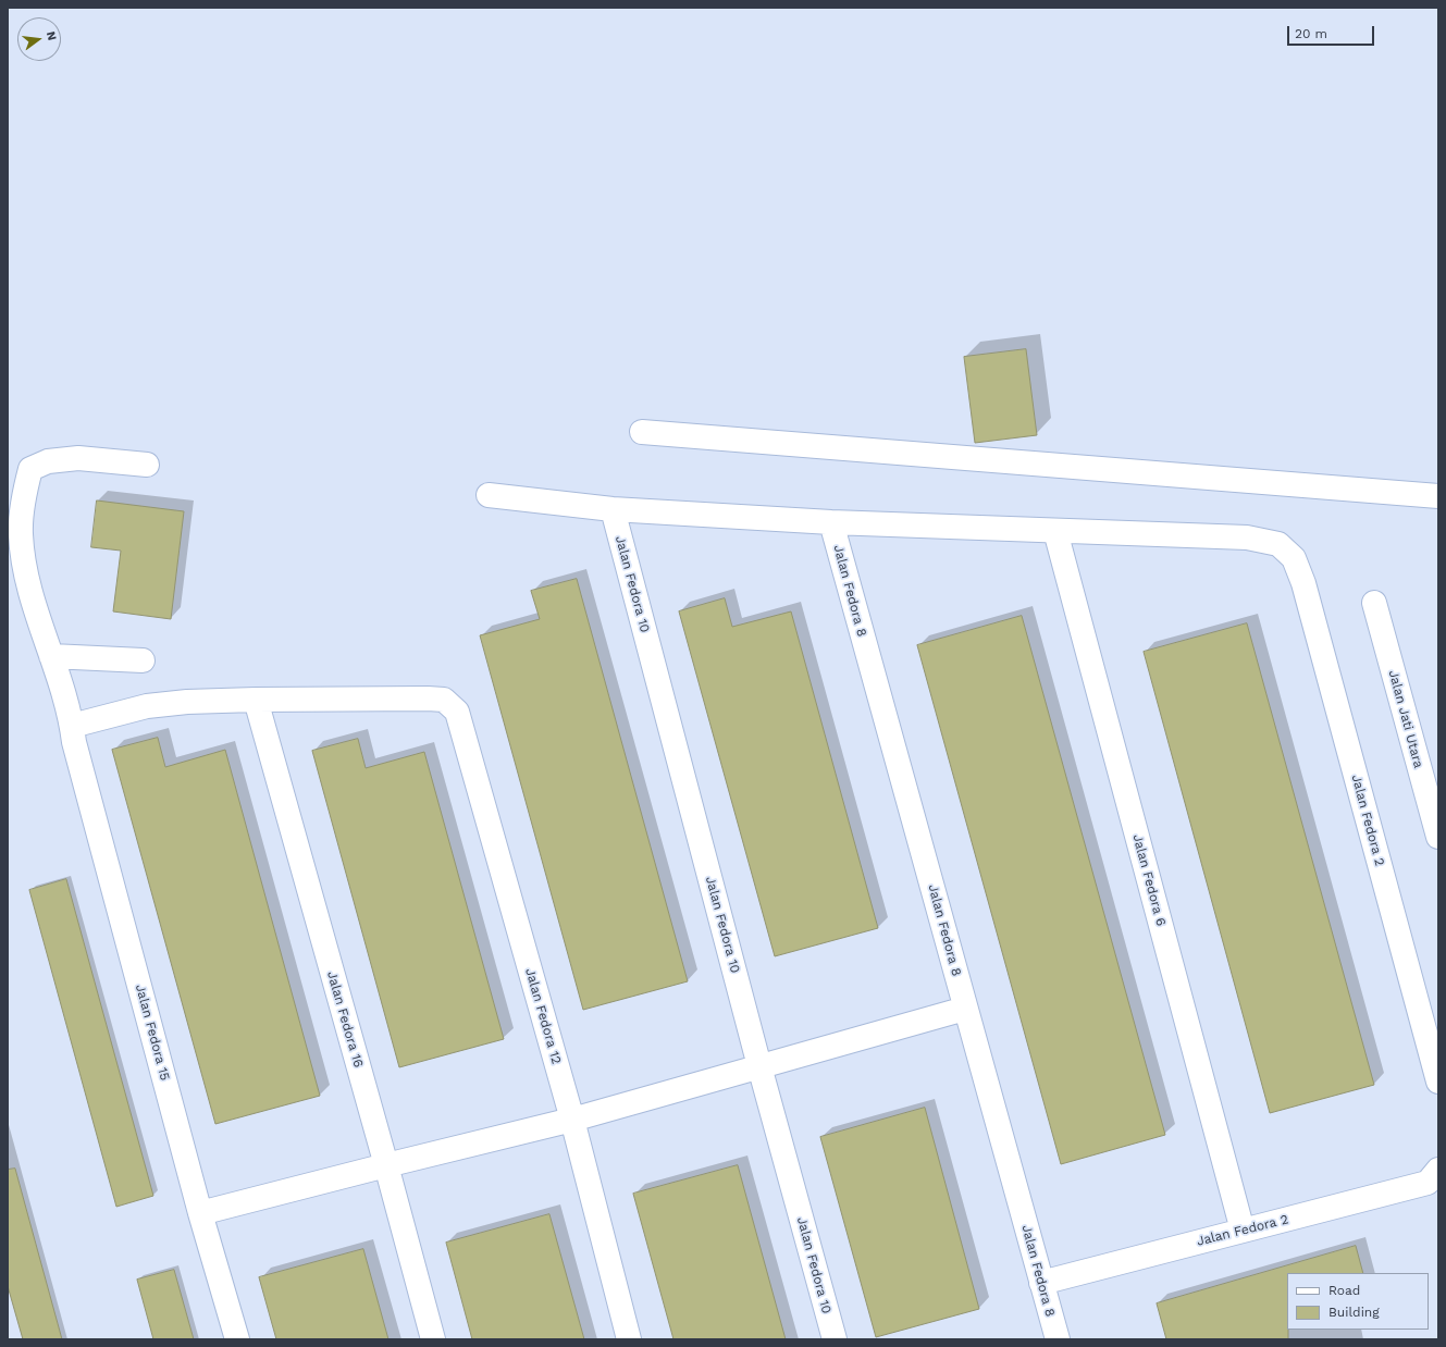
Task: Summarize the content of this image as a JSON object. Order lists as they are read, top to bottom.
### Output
{
  "streets": {
    "street": [
      "Jalan Fedora 10",
      "Jalan Fedora 8",
      "Jalan Jati Utara",
      "Jalan Fedora 2",
      "Jalan Fedora 6",
      "Jalan Fedora 12",
      "Jalan Fedora 16",
      "Jalan Fedora 15"
    ]
  },
  "crossings": [
    ["Jalan Fedora 8", "Jalan Fedora 2"],
    ["Jalan Fedora 2", "Jalan Fedora 6"],
    ["Jalan Fedora 12", "Jalan Fedora 16"]
  ],
  "legend": ["Road", "Building"],
  "scale_bar": "20 m",
  "north": "right"
}
